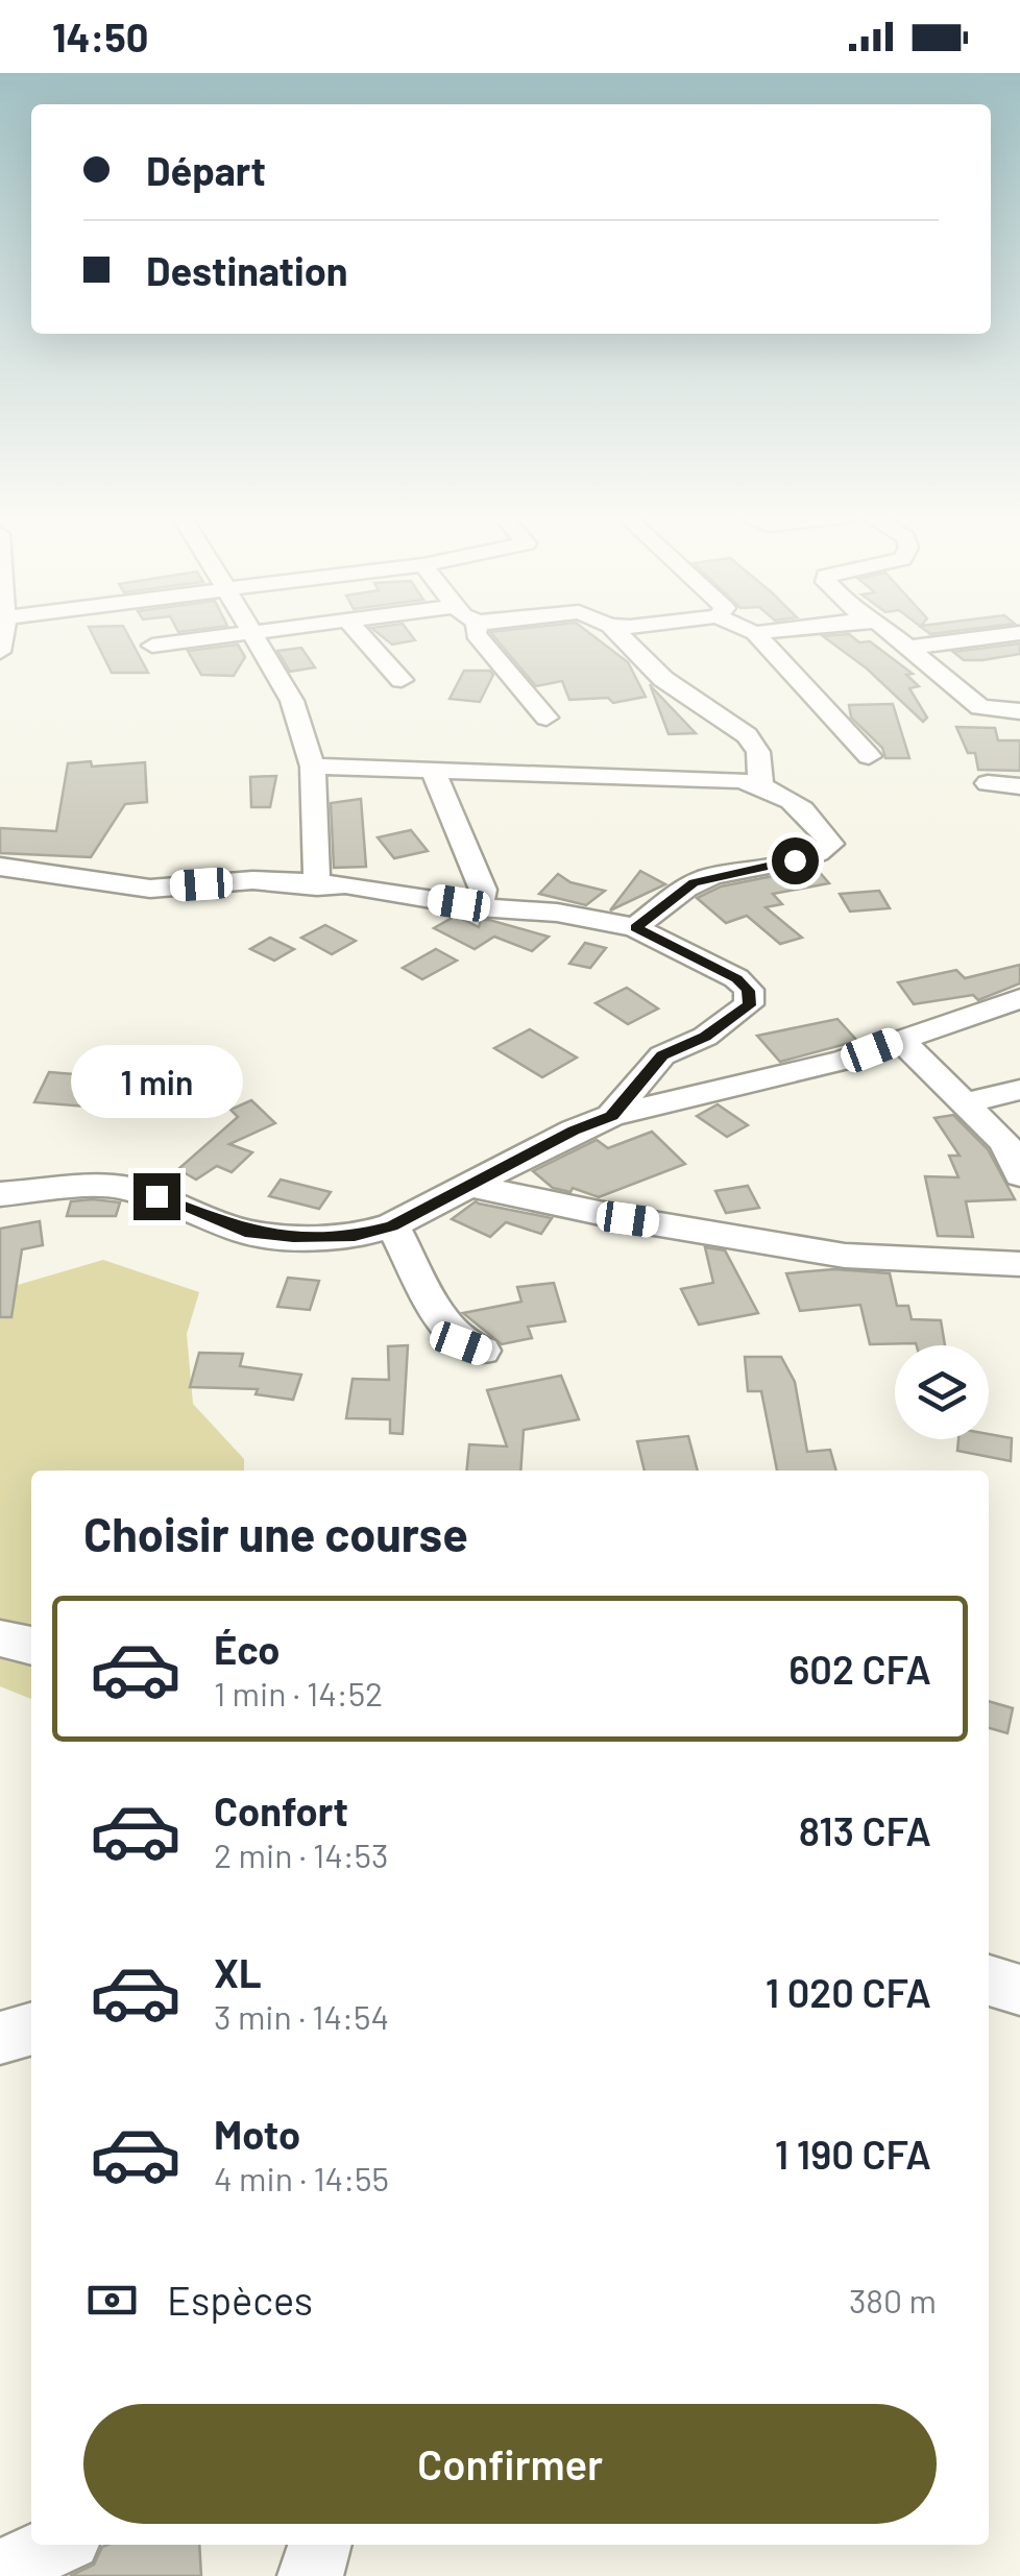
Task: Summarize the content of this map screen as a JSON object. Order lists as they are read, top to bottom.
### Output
{
  "page": {
    "status": "14:50",
    "banner": ["Départ", "Destination"],
    "bubble": "1 min",
    "heading": "Choisir une course",
    "list": [
      {
        "name": "Éco",
        "note": "1 min · 14:52",
        "value": "602 CFA"
      },
      {
        "name": "Confort",
        "note": "2 min · 14:53",
        "value": "813 CFA"
      },
      {
        "name": "XL",
        "note": "3 min · 14:54",
        "value": "1 020 CFA"
      },
      {
        "name": "Moto",
        "note": "4 min · 14:55",
        "value": "1 190 CFA"
      }
    ],
    "pay": ["Espèces", "380 m"],
    "buttons": "Confirmer"
  }
}
